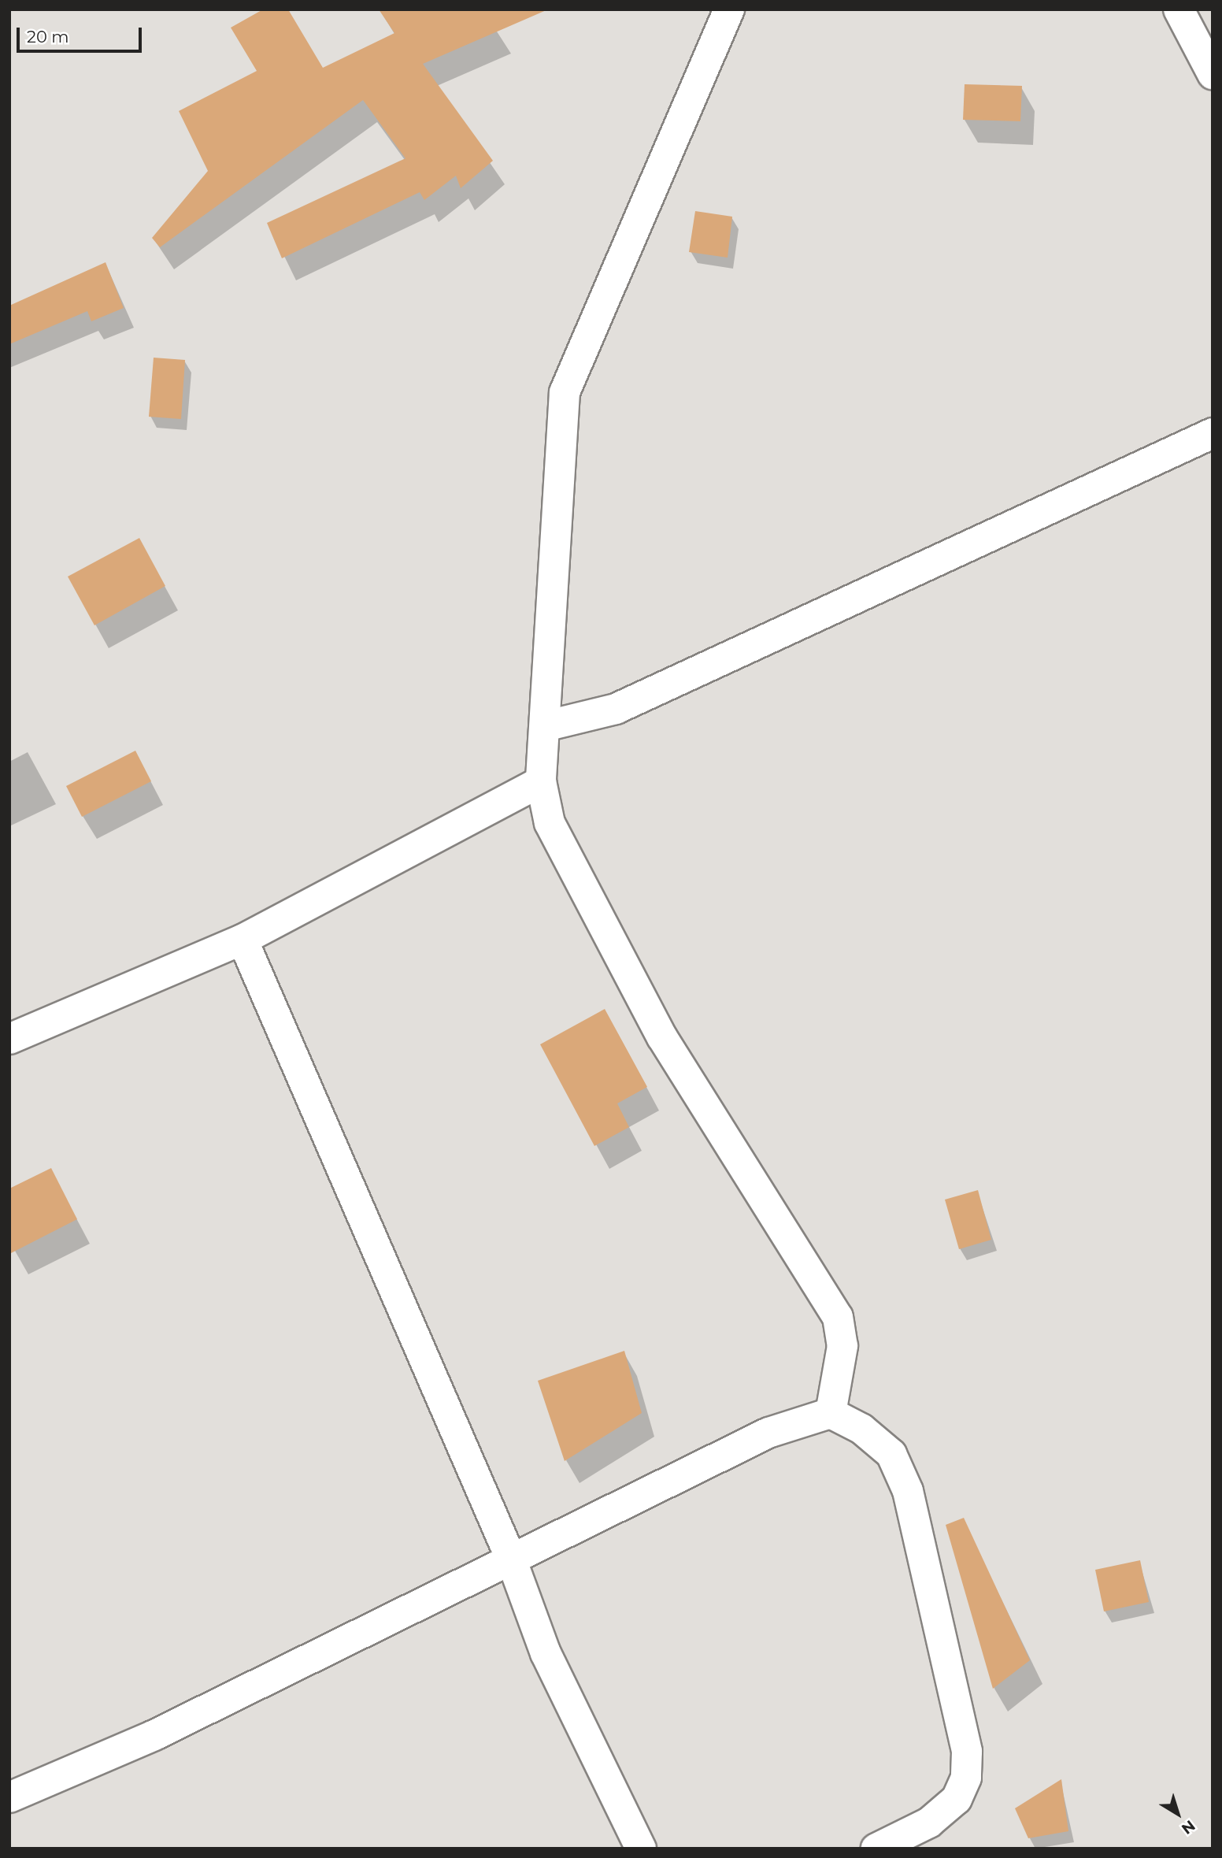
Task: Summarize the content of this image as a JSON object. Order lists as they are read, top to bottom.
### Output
{
  "scale_bar": "20 m",
  "north": "bottom right"
}
